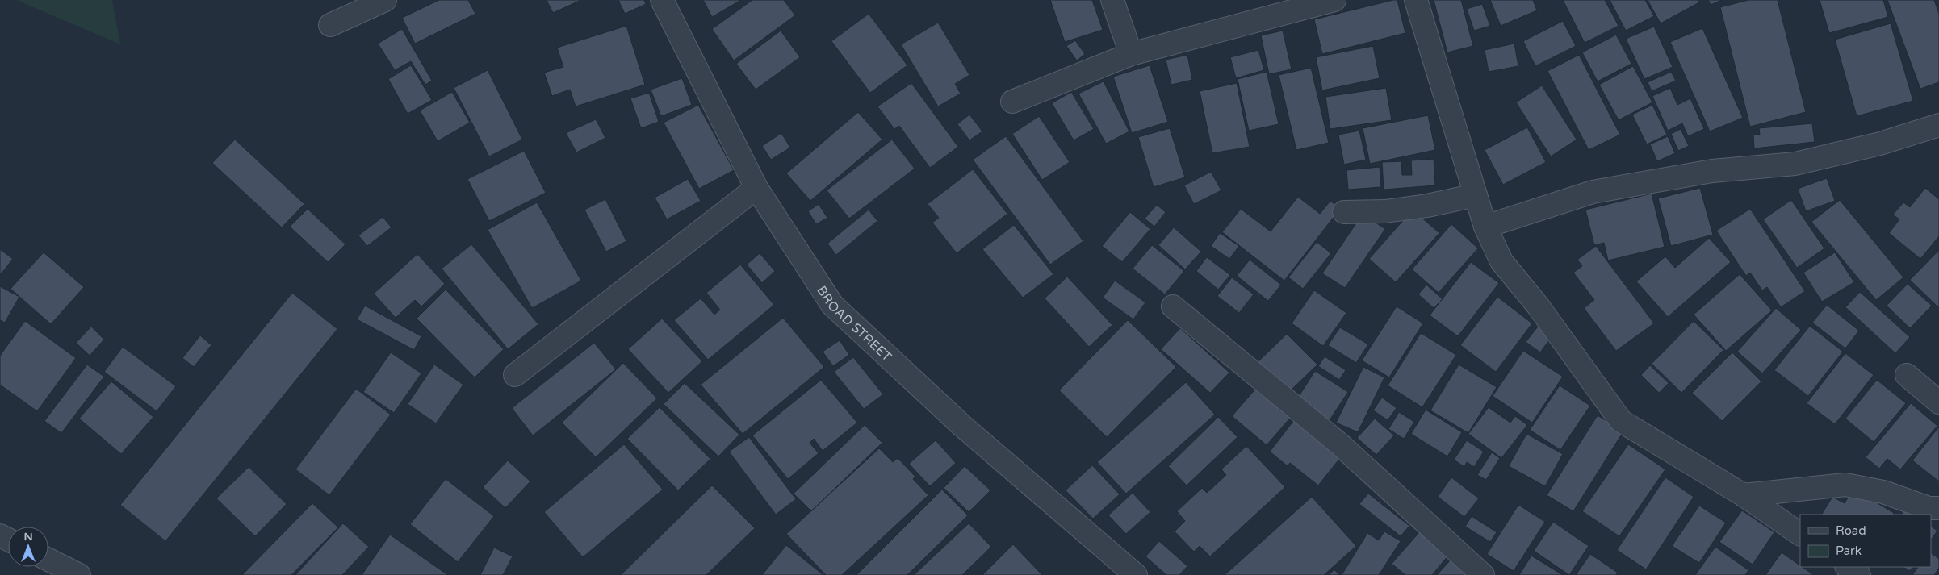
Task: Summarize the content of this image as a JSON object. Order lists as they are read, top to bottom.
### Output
{
  "streets": {
    "street": ["BROAD STREET"]
  },
  "legend": ["Road", "Park"],
  "north": "top"
}
